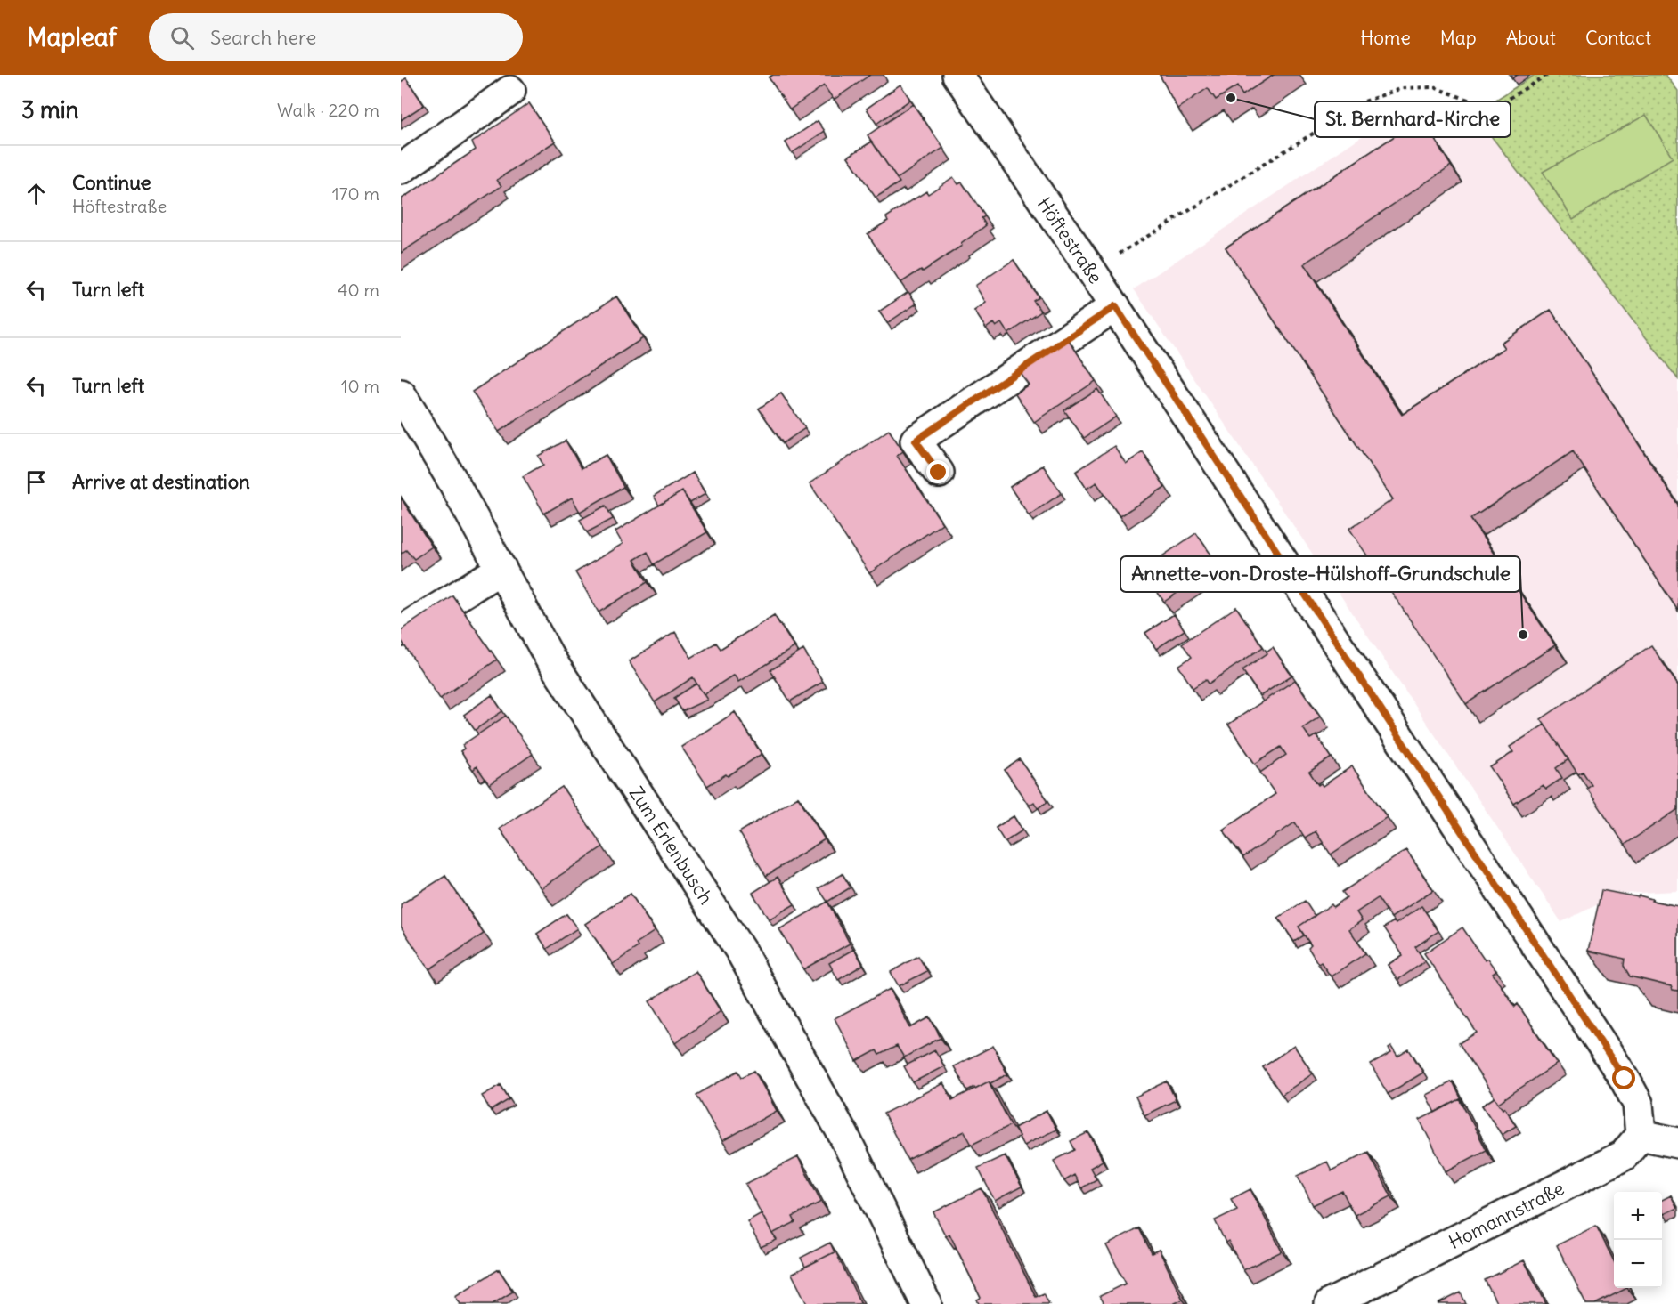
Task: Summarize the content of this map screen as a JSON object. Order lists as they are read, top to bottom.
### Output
{
  "streets": {
    "street": ["Höftestraße", "Zum Erlenbusch", "Homannstraße"]
  },
  "crossings": [
    ["Höftestraße", "Homannstraße"]
  ],
  "places": ["St. Bernhard-Kirche", "Annette-von-Droste-Hülshoff-Grundschule"],
  "page": {
    "header": "Mapleaf",
    "search": "Search here",
    "nav": [
      "Home",
      "Map",
      "About",
      "Contact"
    ],
    "heading": ["3 min", "Walk · 220 m"],
    "list": [
      ["Continue", "Höftestraße", "170 m"],
      ["Turn left", "40 m"],
      ["Turn left", "10 m"],
      "Arrive at destination"
    ],
    "map_buttons": ["+", "−"]
  }
}
